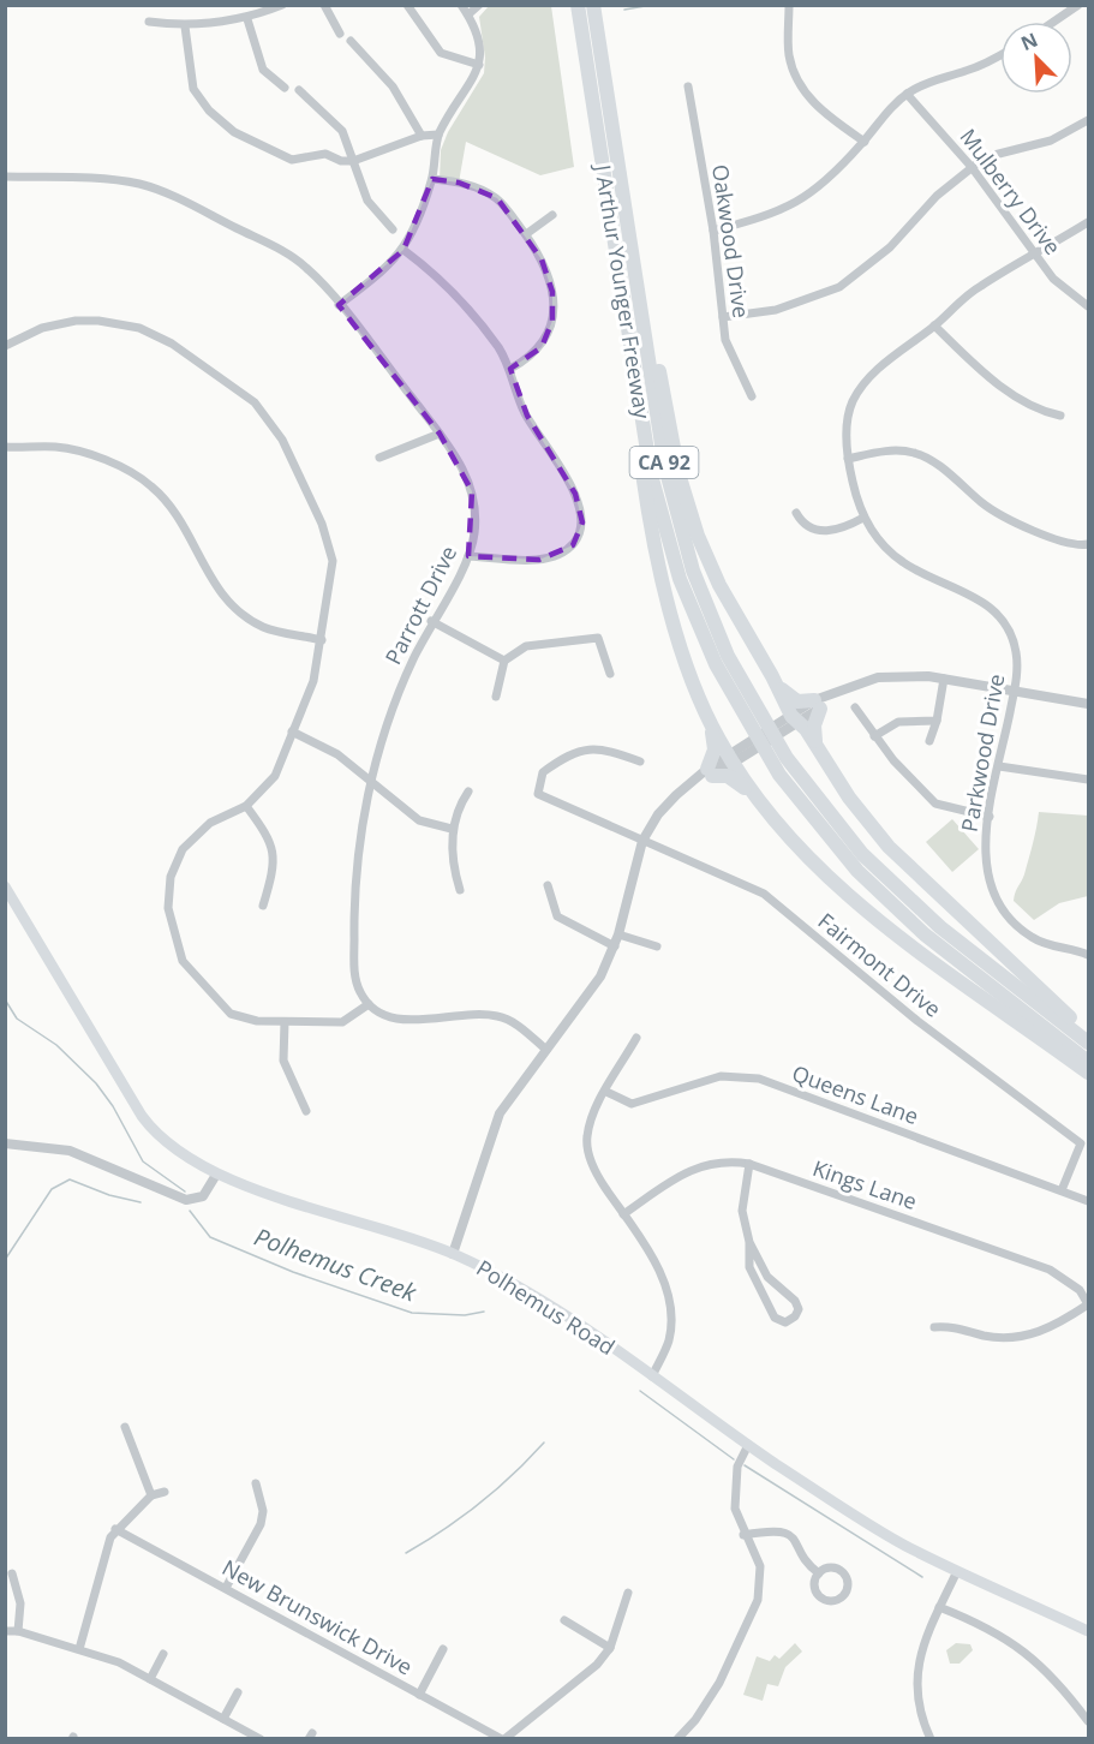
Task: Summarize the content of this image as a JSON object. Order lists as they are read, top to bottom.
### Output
{
  "streets": {
    "highway": ["J Arthur Younger Freeway", "CA 92"],
    "main road": ["Polhemus Road"],
    "street": [
      "Mulberry Drive",
      "Oakwood Drive",
      "Parrott Drive",
      "Parkwood Drive",
      "Fairmont Drive",
      "Queens Lane",
      "Kings Lane",
      "New Brunswick Drive"
    ]
  },
  "crossings": [
    ["Mulberry Drive", "Parkwood Drive"],
    ["Fairmont Drive", "Queens Lane"]
  ],
  "water": ["Polhemus Creek"],
  "north": "top left"
}
